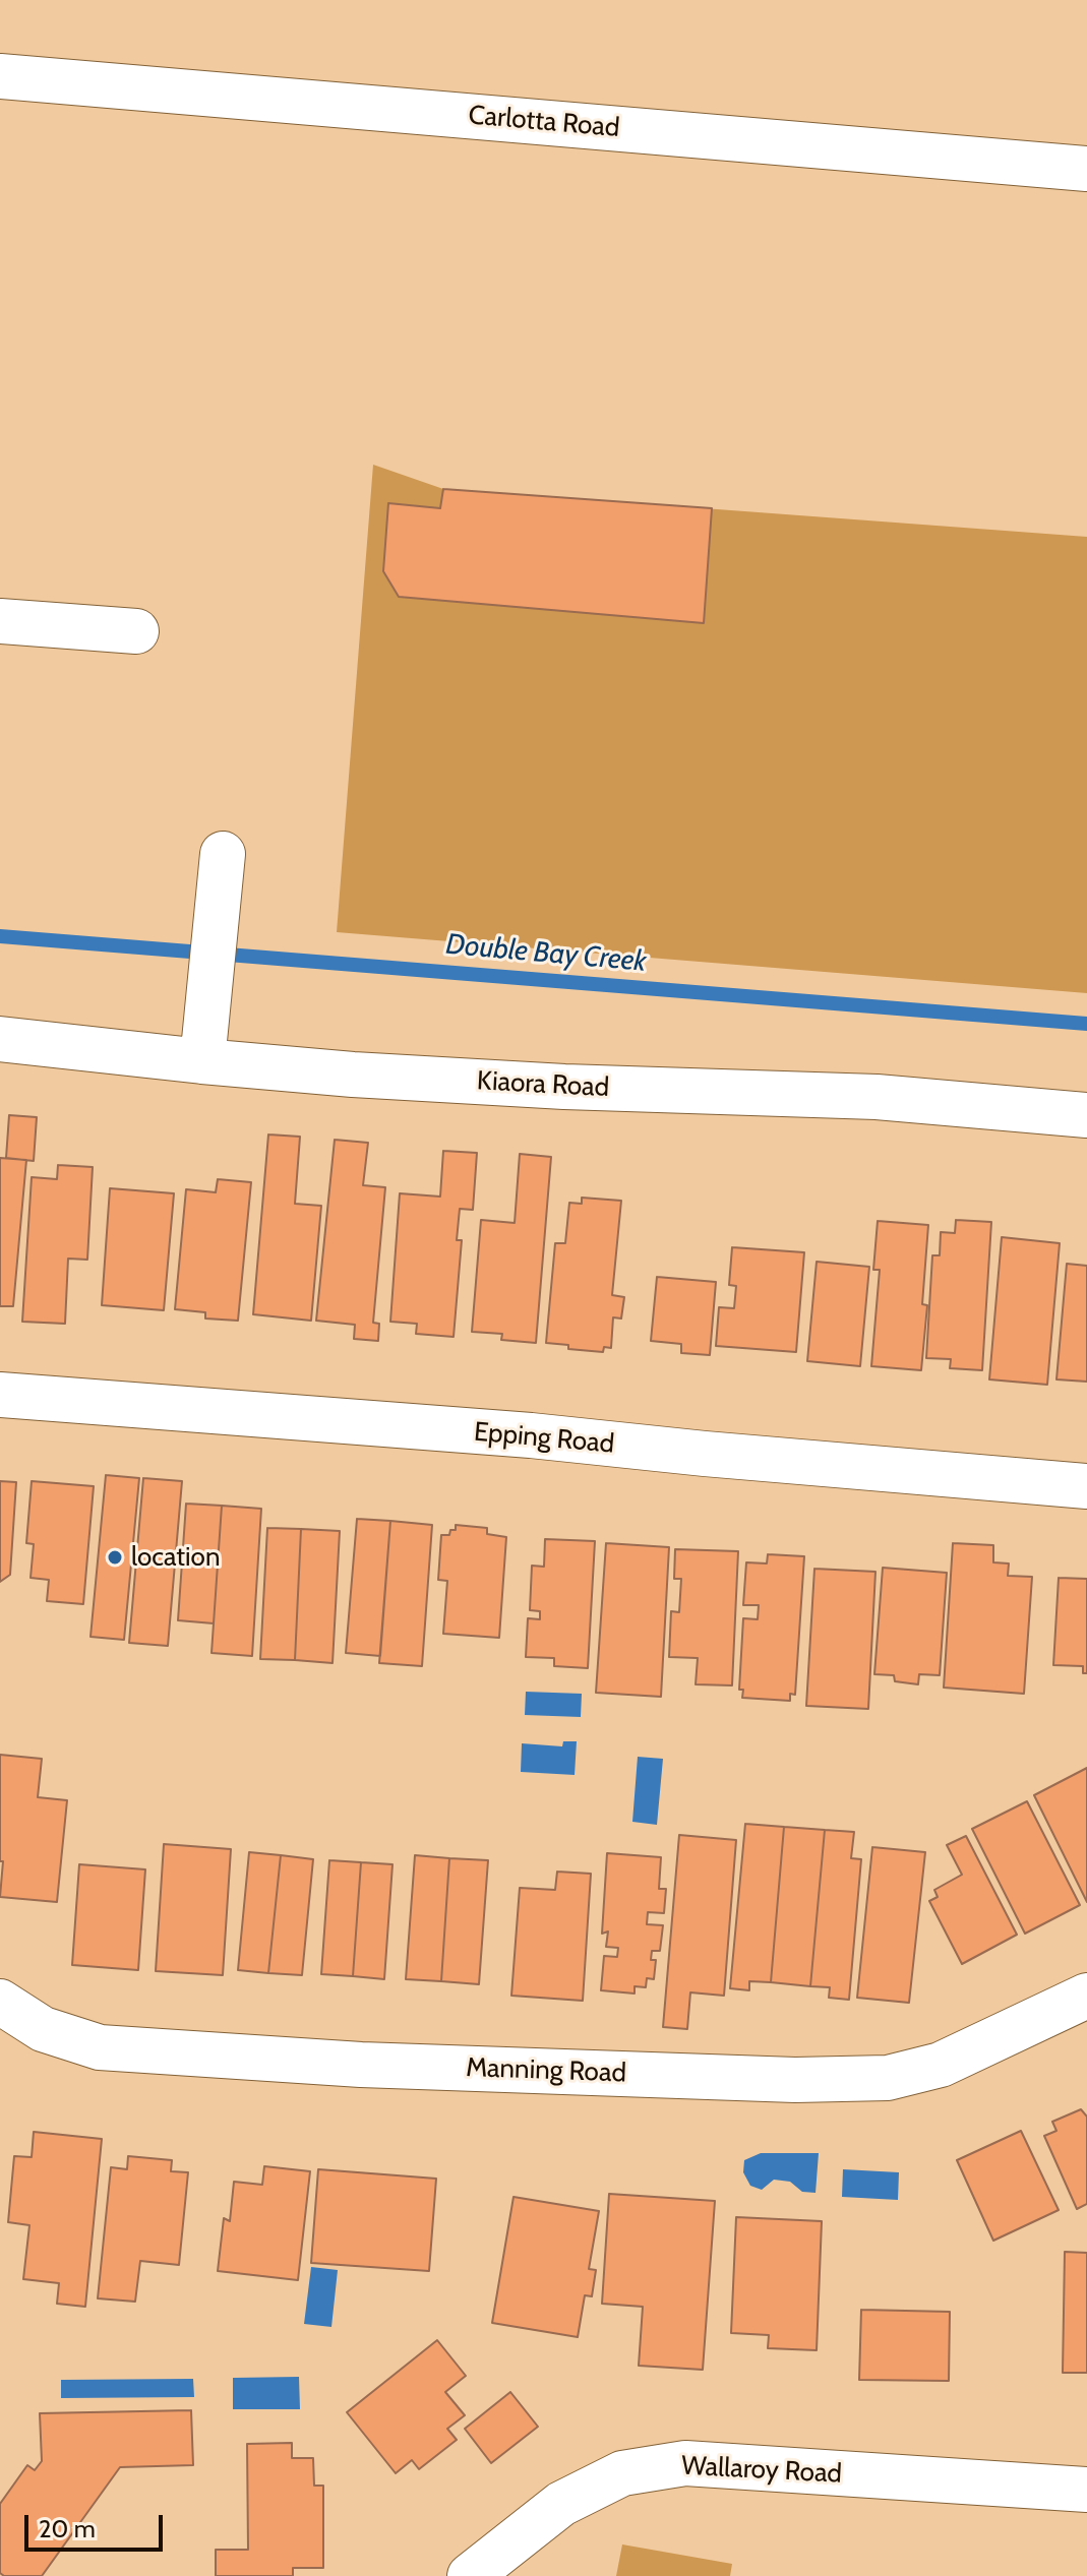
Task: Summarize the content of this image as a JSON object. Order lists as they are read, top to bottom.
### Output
{
  "streets": {
    "street": [
      "Carlotta Road",
      "Kiaora Road",
      "Epping Road",
      "Manning Road",
      "Wallaroy Road"
    ]
  },
  "water": ["Double Bay Creek"],
  "places": ["location"],
  "scale_bar": "20 m"
}
